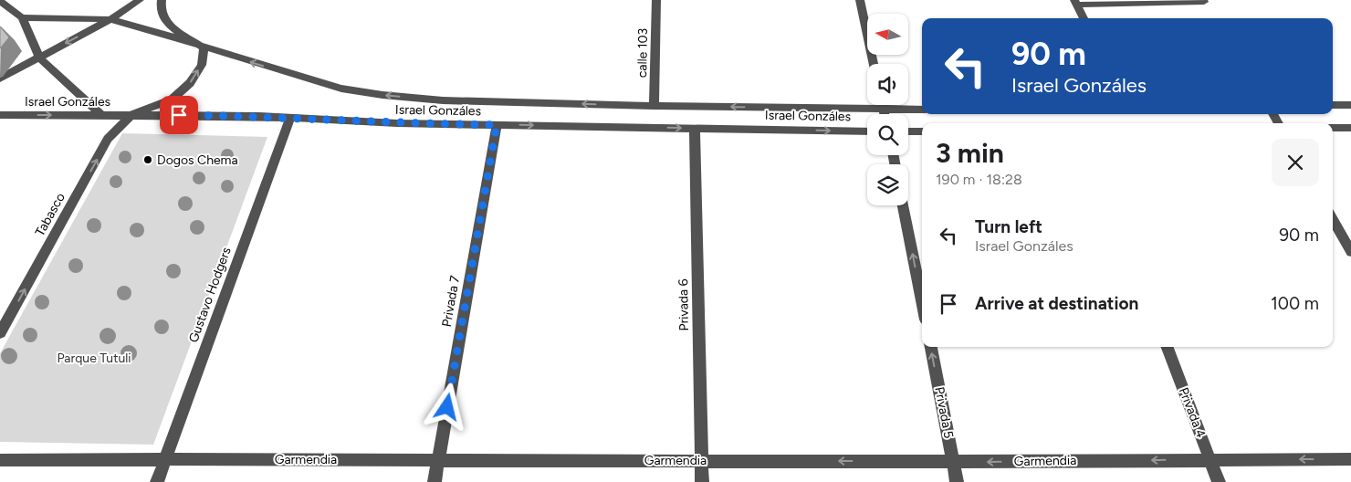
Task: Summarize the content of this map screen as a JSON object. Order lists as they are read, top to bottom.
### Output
{
  "streets": {
    "street": [
      "calle 103",
      "Israel Gonzáles",
      "Tabasco",
      "Gustavo Hodgers",
      "Privada 7",
      "Privada 6",
      "Privada 5",
      "Privada 4",
      "Garmendia"
    ]
  },
  "crossings": [
    ["calle 103", "Israel Gonzáles"],
    ["Israel Gonzáles", "Tabasco"],
    ["Israel Gonzáles", "Gustavo Hodgers"],
    ["Israel Gonzáles", "Privada 7"],
    ["Israel Gonzáles", "Privada 6"],
    ["Gustavo Hodgers", "Garmendia"],
    ["Privada 7", "Garmendia"],
    ["Privada 6", "Garmendia"],
    ["Privada 5", "Garmendia"],
    ["Privada 4", "Garmendia"]
  ],
  "one_way": ["Tabasco", "Privada 5", "Garmendia"],
  "parks": ["Parque Tutuli"],
  "places": ["Dogos Chema"],
  "north": "left",
  "page": {
    "turn": ["90 m", "Israel Gonzáles"],
    "heading": ["3 min", "190 m · 18:28"],
    "list": [
      {
        "name": "Turn left",
        "note": "Israel Gonzáles",
        "value": "90 m"
      },
      {
        "name": "Arrive at destination",
        "value": "100 m"
      }
    ]
  }
}
